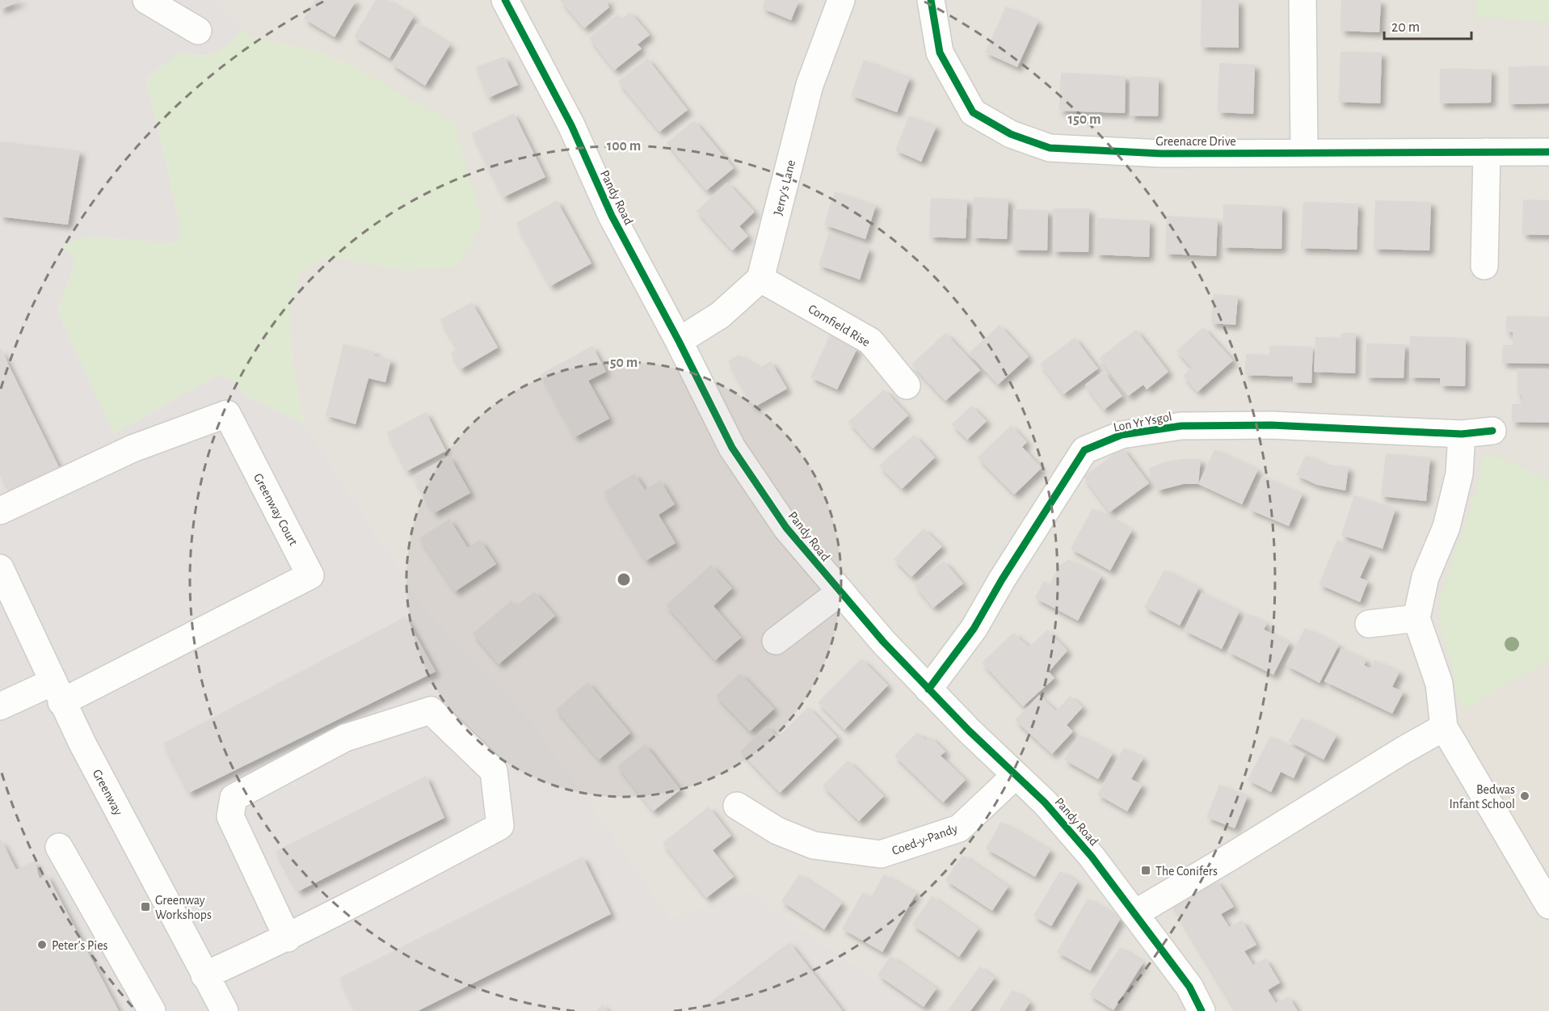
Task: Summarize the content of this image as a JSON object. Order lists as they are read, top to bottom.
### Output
{
  "streets": {
    "street": [
      "Greenacre Drive",
      "Jerry's Lane",
      "Pandy Road",
      "Cornfield Rise",
      "Lon Yr Ysgol",
      "Greenway Court",
      "Greenway",
      "Coed-y-Pandy"
    ]
  },
  "crossings": [
    ["Jerry's Lane", "Cornfield Rise"],
    ["Pandy Road", "Lon Yr Ysgol"],
    ["Pandy Road", "Coed-y-Pandy"],
    ["Greenway Court", "Greenway"]
  ],
  "places": {
    "other": ["Bedwas Infant School", "Peter's Pies"],
    "transit": ["The Conifers", "Greenway Workshops"]
  },
  "scale_bar": "20 m",
  "rings": ["150 m", "100 m", "50 m"]
}
